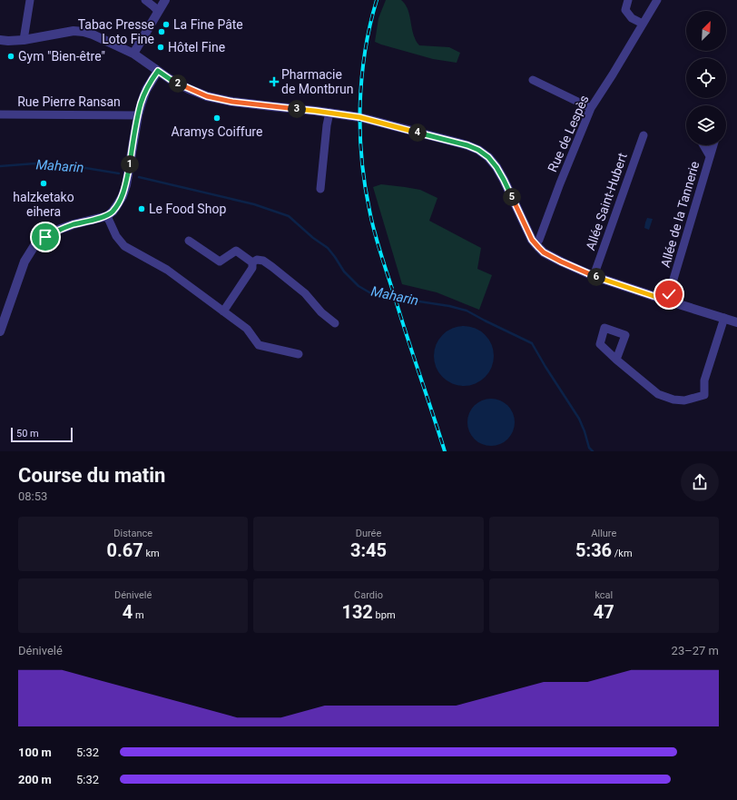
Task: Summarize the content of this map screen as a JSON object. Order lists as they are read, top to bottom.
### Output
{
  "streets": {
    "street": [
      "Rue Pierre Ransan",
      "Rue de Lespès",
      "Allée Saint-Hubert",
      "Allée de la Tannerie"
    ]
  },
  "water": ["Maharin"],
  "places": {
    "other": [
      "La Fine Pâte",
      "Tabac Presse Loto Fine",
      "Hôtel Fine",
      "Gym \"Bien-être\"",
      "Aramys Coiffure",
      "halzketako eihera",
      "Le Food Shop"
    ],
    "health": ["Pharmacie de Montbrun"]
  },
  "scale_bar": "50 m",
  "north": "top right",
  "page": {
    "pins": [
      "2",
      "3",
      "4",
      "1",
      "5",
      "6"
    ],
    "scale": "50 m",
    "heading": ["Course du matin", "08:53"],
    "stats": [
      ["Distance", "0.67 km"],
      ["Durée", "3:45"],
      ["Allure", "5:36 /km"],
      ["Dénivelé", "4 m"],
      ["Cardio", "132 bpm"],
      ["kcal", "47"]
    ],
    "chart": ["Dénivelé", "23–27 m"],
    "list": [
      {
        "name": "100 m",
        "note": "5:32"
      },
      {
        "name": "200 m",
        "note": "5:32"
      }
    ]
  }
}
